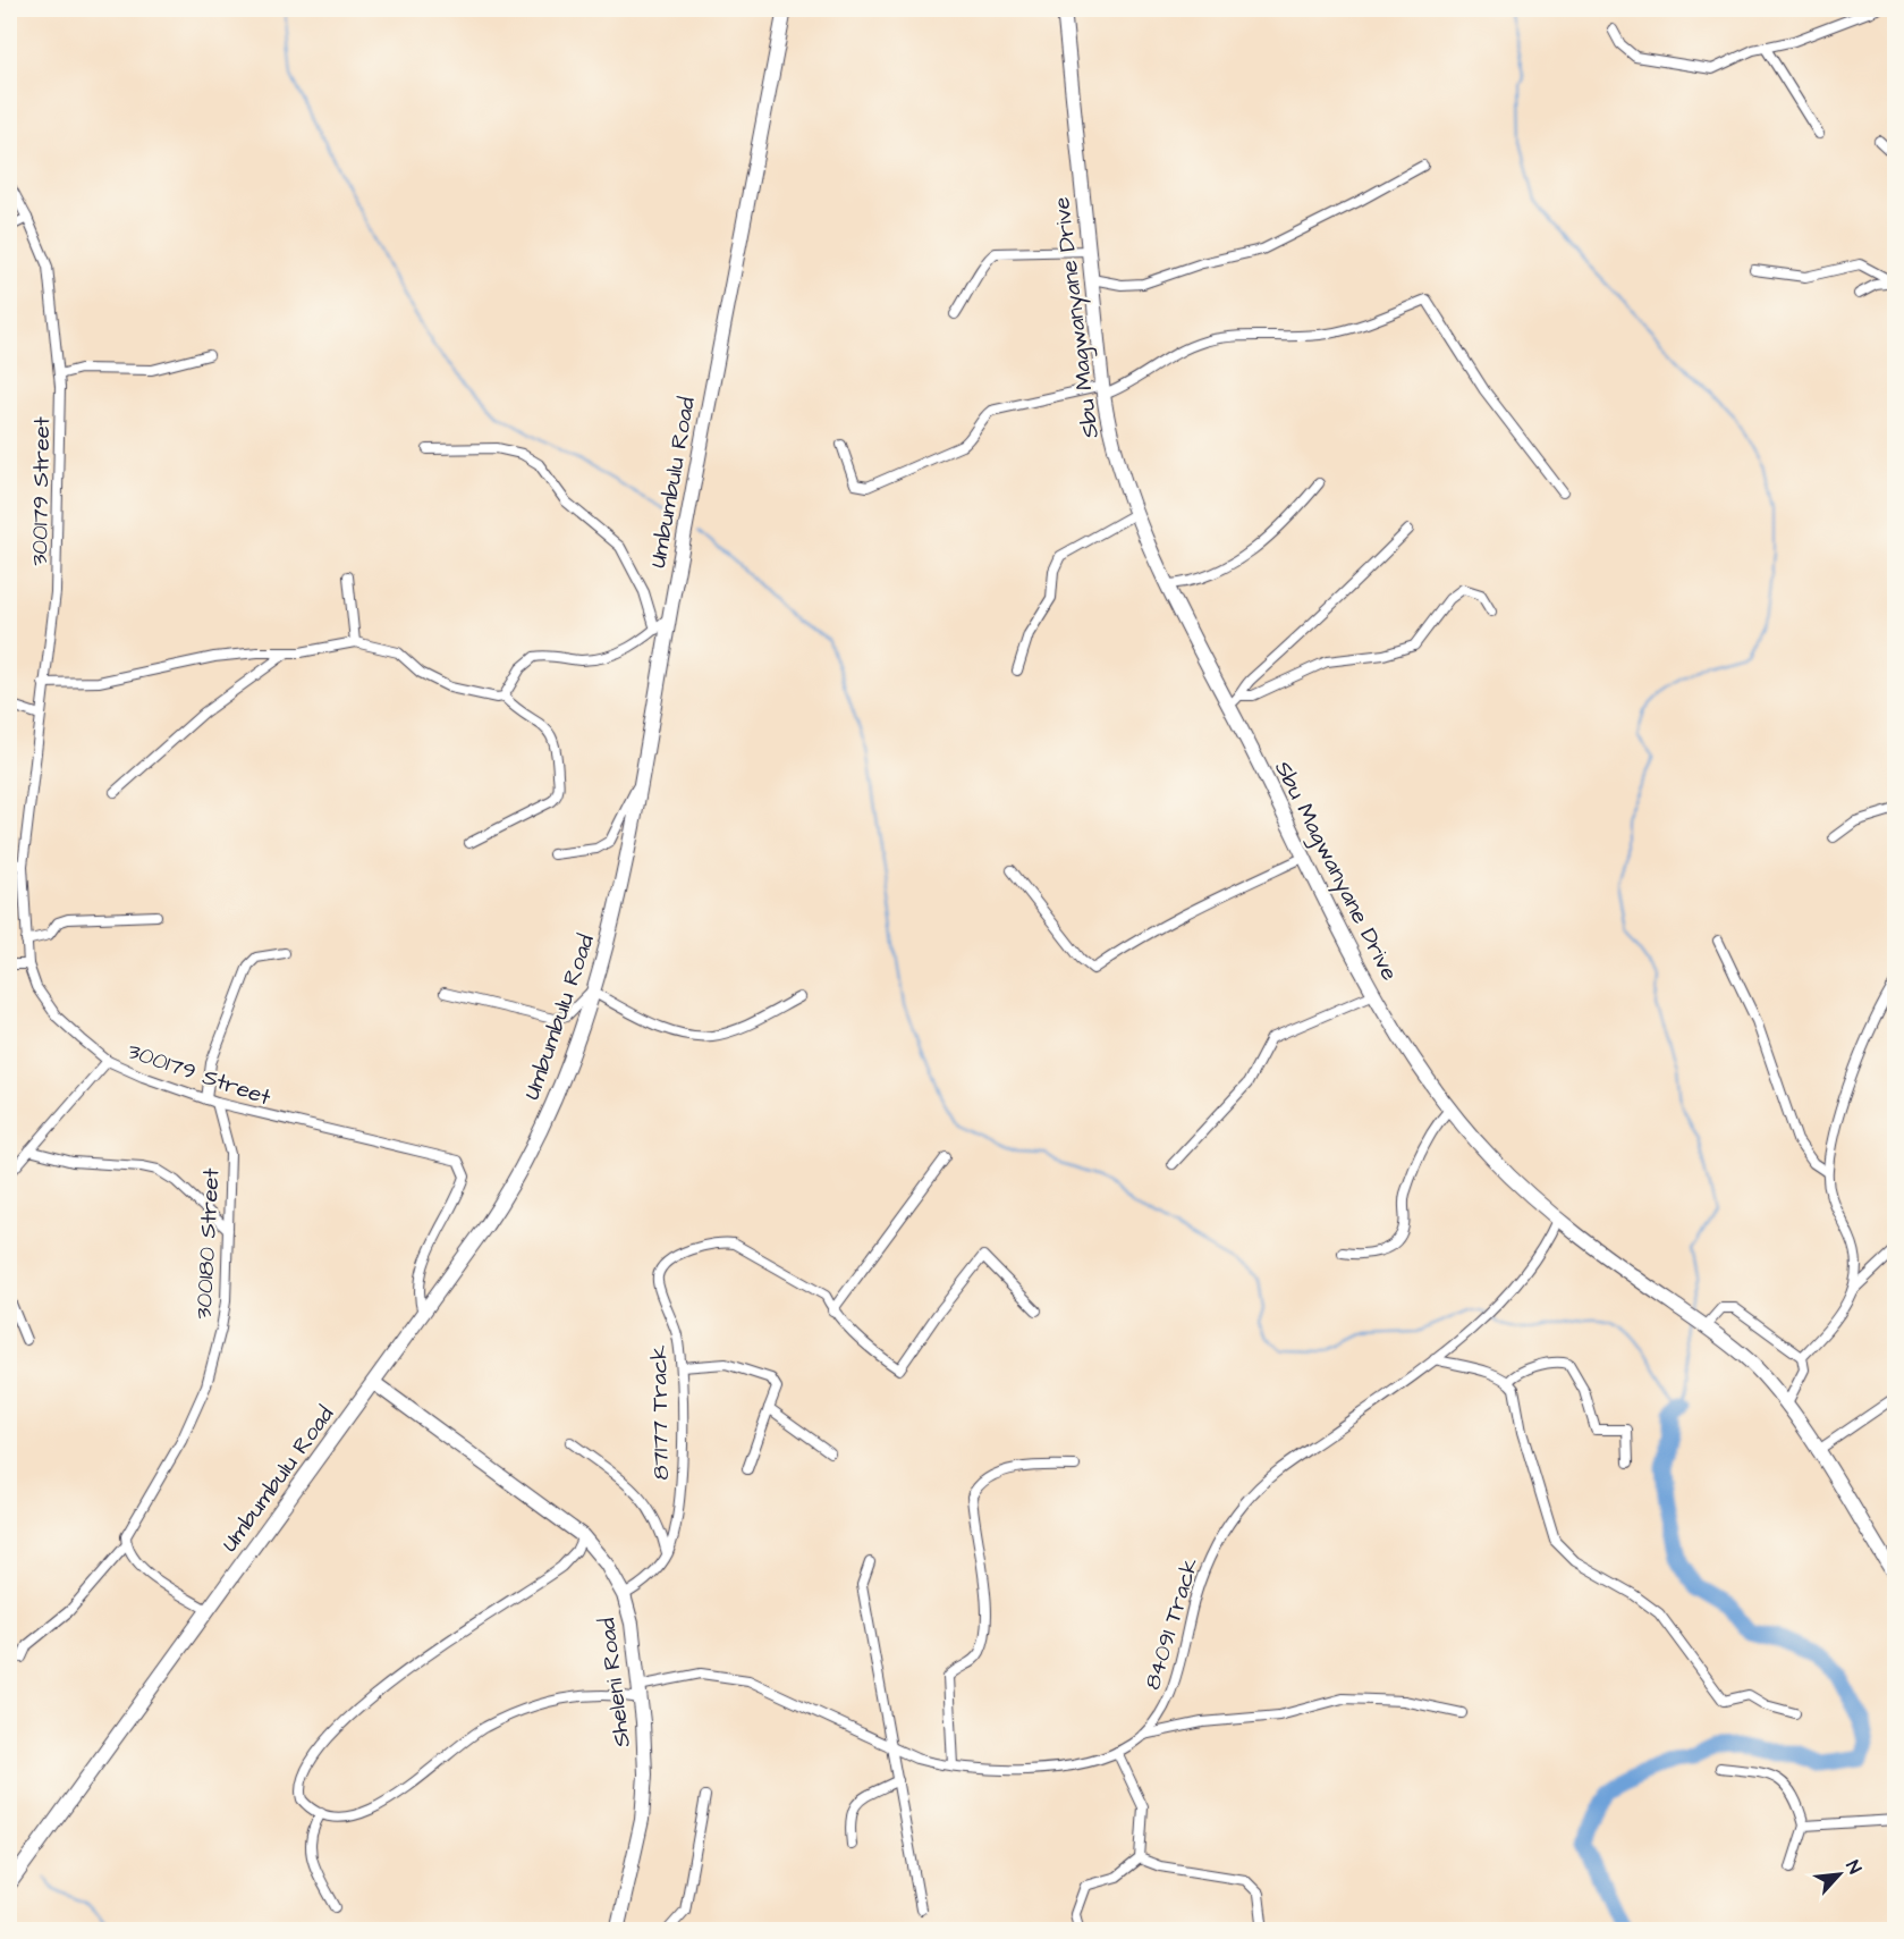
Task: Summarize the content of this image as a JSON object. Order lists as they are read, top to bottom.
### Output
{
  "streets": {
    "main road": ["Sbu Magwanyane Drive", "Umbumbulu Road", "Sheleni Road"],
    "street": [
      "300179 Street",
      "300180 Street",
      "87177 Track",
      "84091 Track"
    ]
  },
  "crossings": [
    ["Sbu Magwanyane Drive", "84091 Track"],
    ["Umbumbulu Road", "300179 Street"],
    ["Umbumbulu Road", "Sheleni Road"],
    ["300179 Street", "300180 Street"],
    ["87177 Track", "Sheleni Road"],
    ["84091 Track", "Sheleni Road"]
  ],
  "north": "top right"
}
